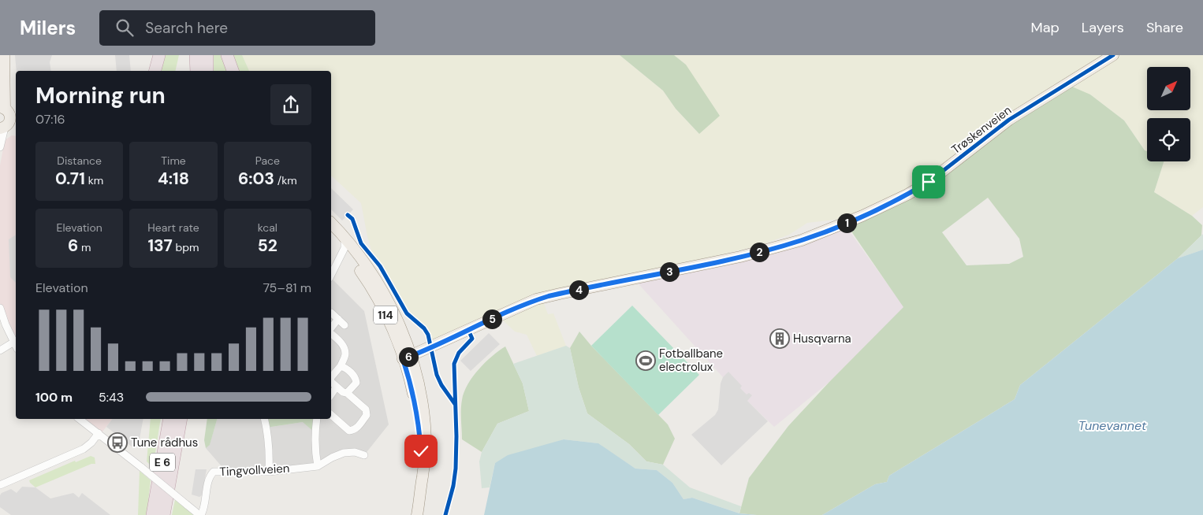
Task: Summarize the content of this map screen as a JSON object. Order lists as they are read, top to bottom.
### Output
{
  "streets": {
    "highway": ["E 6"],
    "main road": ["Trøskenveien", "114"],
    "street": ["Tingvollveien"]
  },
  "crossings": [
    ["Trøskenveien", "114"]
  ],
  "water": ["Tunevannet"],
  "places": {
    "building": ["Husqvarna"],
    "sports": ["Fotballbane electrolux"],
    "bus stop": ["Tune rådhus"]
  },
  "north": "top right",
  "page": {
    "header": "Milers",
    "search": "Search here",
    "nav": ["Map", "Layers", "Share"],
    "heading": ["Morning run", "07:16"],
    "stats": [
      ["Distance", "0.71 km"],
      ["Time", "4:18"],
      ["Pace", "6:03 /km"],
      ["Elevation", "6 m"],
      ["Heart rate", "137 bpm"],
      ["kcal", "52"]
    ],
    "pins": [
      "1",
      "2",
      "3",
      "4",
      "5",
      "6"
    ],
    "chart": ["Elevation", "75–81 m"],
    "list": [
      {
        "name": "100 m",
        "note": "5:43"
      }
    ]
  }
}
